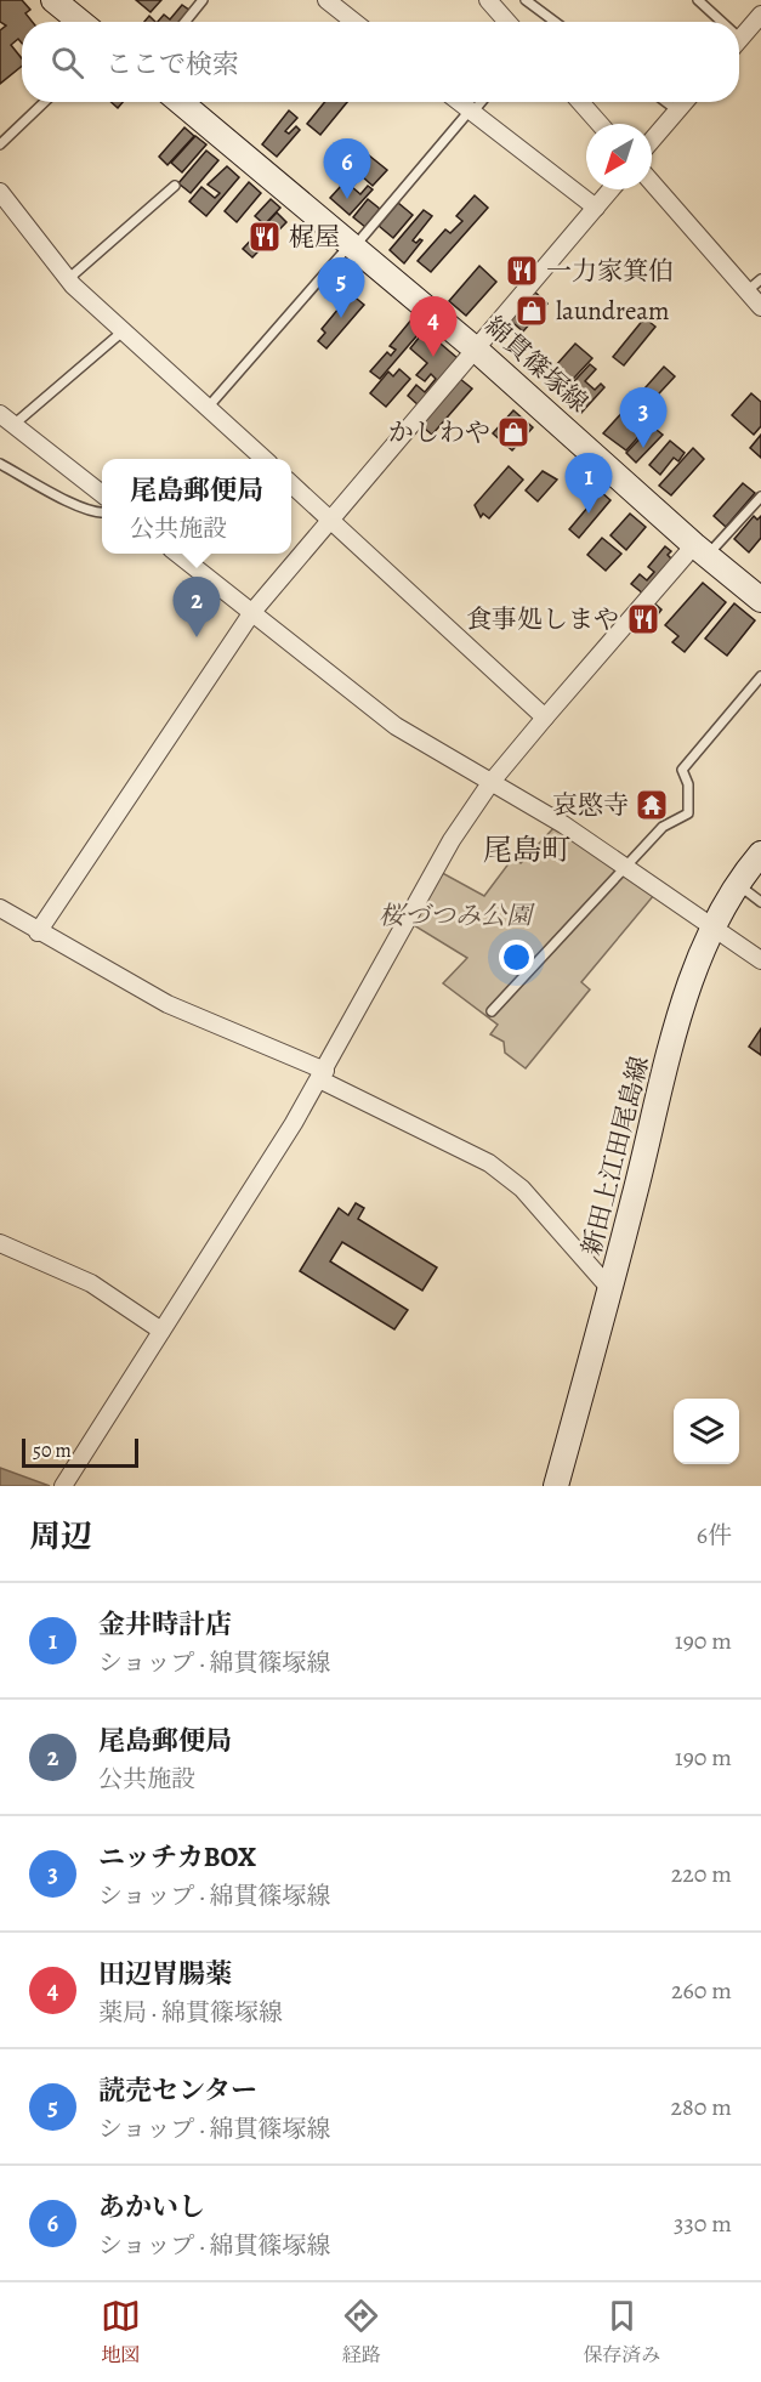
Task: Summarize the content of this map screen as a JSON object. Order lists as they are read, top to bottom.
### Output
{
  "streets": {
    "main road": ["綿貫篠塚線", "新田上江田尾島線"]
  },
  "districts": ["尾島町"],
  "parks": ["桜づつみ公園"],
  "places": {
    "restaurant": ["梶屋", "一力家箕伯", "食事処しまや"],
    "shop": ["laundream", "かしわや"],
    "temple": ["哀愍寺"]
  },
  "scale_bar": "50 m",
  "north": "bottom left",
  "page": {
    "search": "ここで検索",
    "pins": [
      "6",
      "5",
      "4",
      "3",
      "1",
      "2"
    ],
    "popup": ["尾島郵便局", "公共施設"],
    "scale": "50 m",
    "heading": ["周辺", "6件"],
    "list": [
      {
        "mark": "1",
        "name": "金井時計店",
        "note": "ショップ · 綿貫篠塚線",
        "value": "190 m"
      },
      {
        "mark": "2",
        "name": "尾島郵便局",
        "note": "公共施設",
        "value": "190 m"
      },
      {
        "mark": "3",
        "name": "ニッチカBOX",
        "note": "ショップ · 綿貫篠塚線",
        "value": "220 m"
      },
      {
        "mark": "4",
        "name": "田辺胃腸薬",
        "note": "薬局 · 綿貫篠塚線",
        "value": "260 m"
      },
      {
        "mark": "5",
        "name": "読売センター",
        "note": "ショップ · 綿貫篠塚線",
        "value": "280 m"
      },
      {
        "mark": "6",
        "name": "あかいし",
        "note": "ショップ · 綿貫篠塚線",
        "value": "330 m"
      }
    ],
    "nav": ["地図", "経路", "保存済み"]
  }
}
